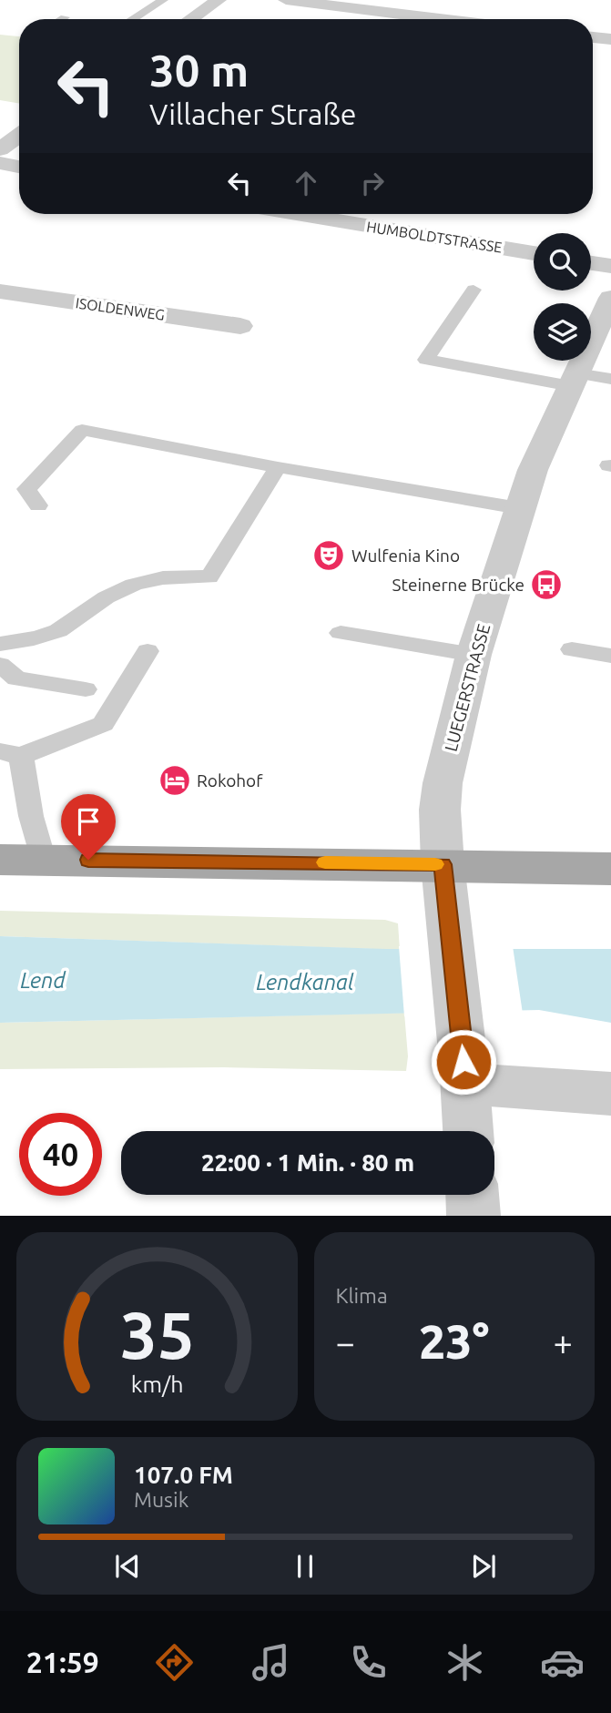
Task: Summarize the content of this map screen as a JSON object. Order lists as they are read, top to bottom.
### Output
{
  "streets": {
    "street": ["HUMBOLDTSTRASSE", "ISOLDENWEG", "LUEGERSTRASSE"]
  },
  "water": ["Lend", "Lendkanal"],
  "places": {
    "theatre": ["Wulfenia Kino"],
    "bus stop": ["Steinerne Brücke"],
    "hotel": ["Rokohof"]
  },
  "page": {
    "turn": ["30 m", "Villacher Straße"],
    "limit": "40",
    "trip": "22:00 · 1 Min. · 80 m",
    "tile": "Klima",
    "heat": ["−", "23°", "+"],
    "song": ["107.0 FM", "Musik"],
    "tabs": "21:59",
    "gauge": ["35", "km/h"]
  }
}
